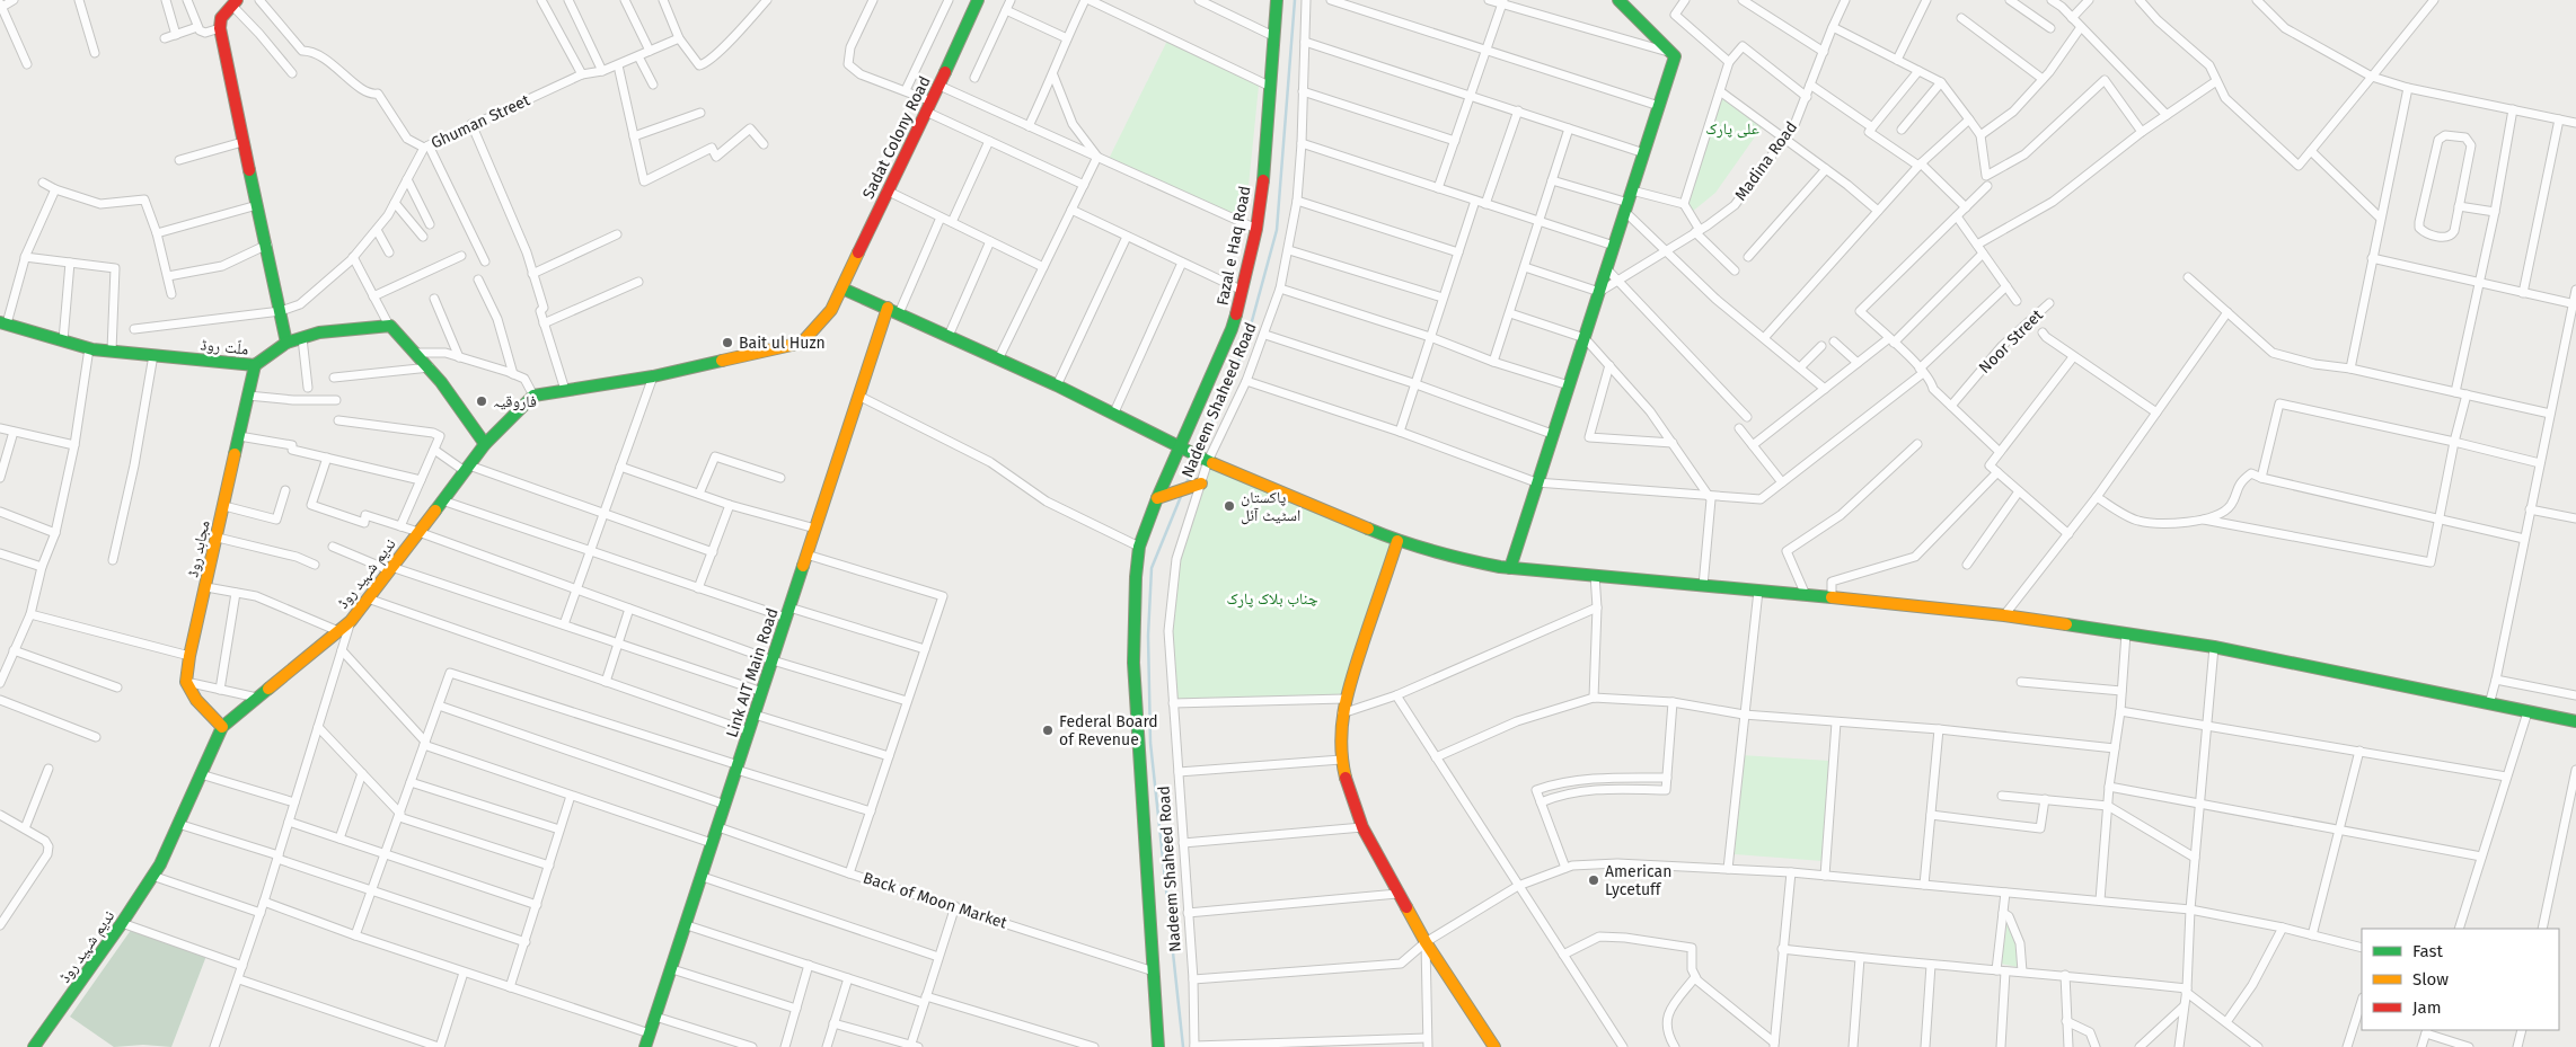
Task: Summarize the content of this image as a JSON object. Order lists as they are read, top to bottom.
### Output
{
  "streets": {
    "street": [
      "Ghuman Street",
      "Sadat Colony Road",
      "Madina Road",
      "Fazal e Haq Road",
      "Noor Street",
      "ملّت روڈ",
      "Nadeem Shaheed Road",
      "مجاہد روڈ",
      "ندیم شہید روڈ",
      "Link AIT Main Road",
      "Back of Moon Market"
    ]
  },
  "crossings": [
    ["Fazal e Haq Road", "Nadeem Shaheed Road"],
    ["ملّت روڈ", "مجاہد روڈ"],
    ["Nadeem Shaheed Road", "Back of Moon Market"],
    ["Link AIT Main Road", "Back of Moon Market"]
  ],
  "parks": ["علی پارک", "چناب بلاک پارک"],
  "places": [
    "Bait ul Huzn",
    "فاروقیہ",
    "پاکستان اسٹیٹ آئل",
    "Federal Board of Revenue",
    "American Lycetuff"
  ],
  "legend": ["Fast", "Slow", "Jam"]
}
